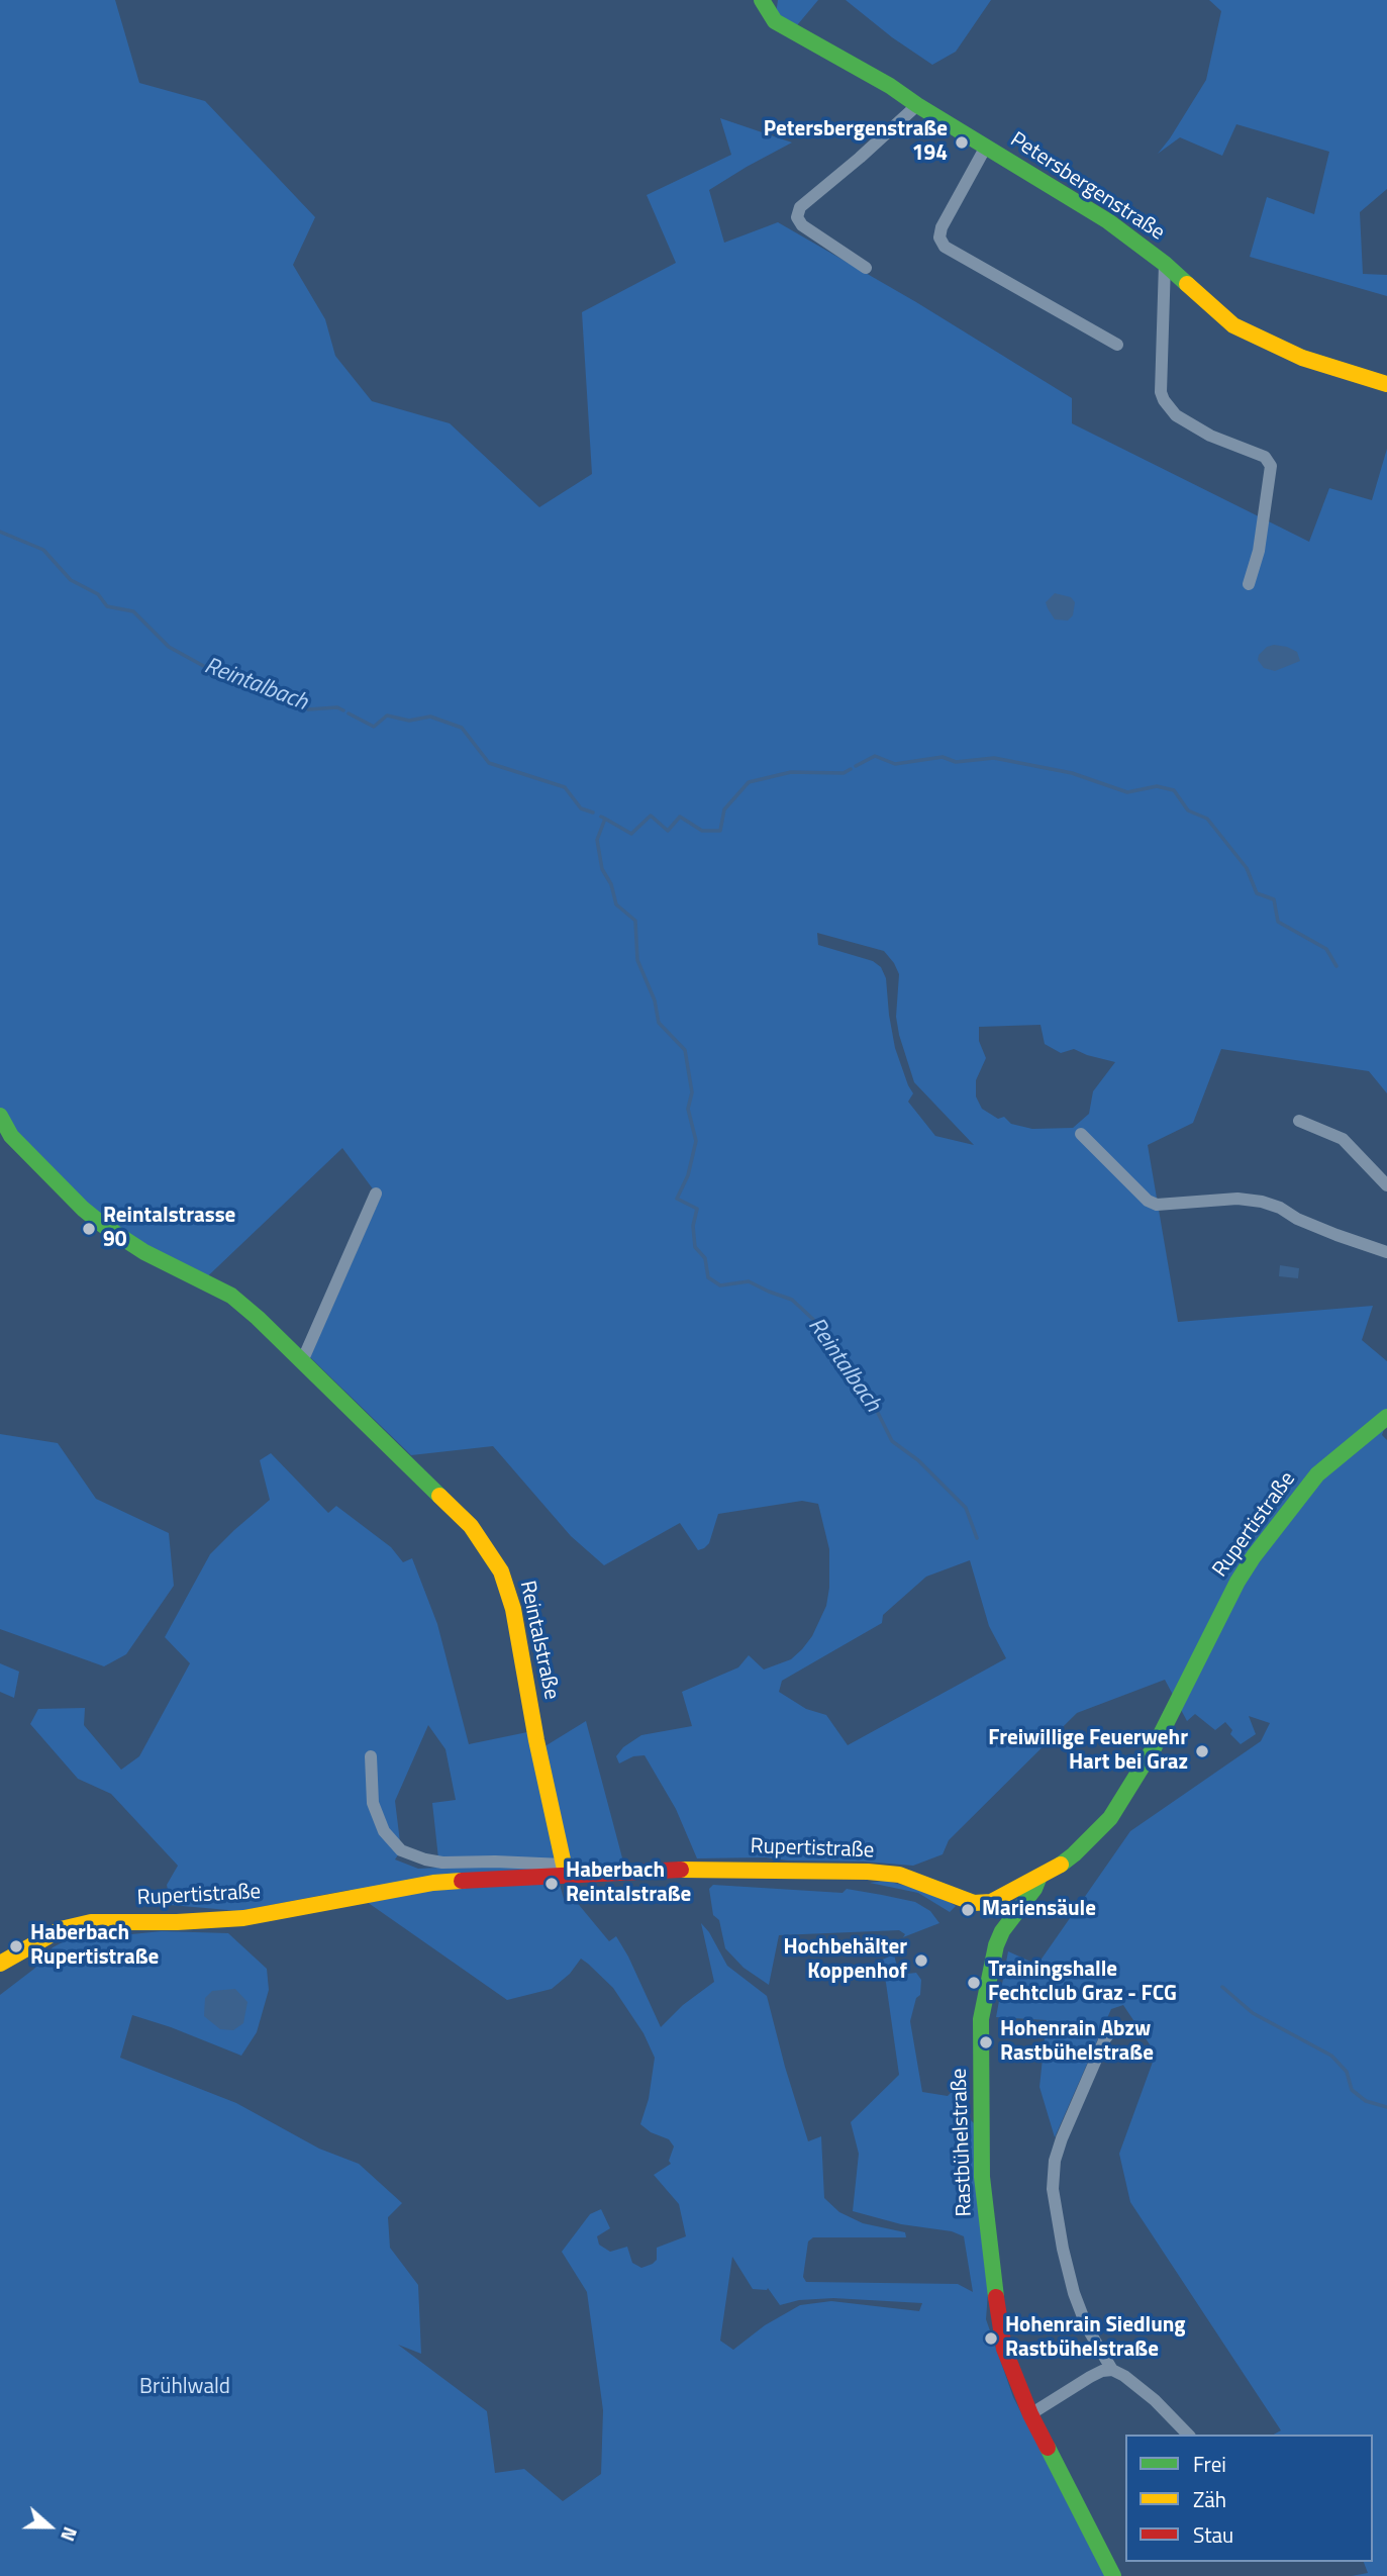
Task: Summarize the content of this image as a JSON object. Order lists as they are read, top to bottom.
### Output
{
  "streets": {
    "street": [
      "Petersbergenstraße",
      "Rupertistraße",
      "Reintalstraße",
      "Rastbühelstraße"
    ]
  },
  "crossings": [
    ["Rupertistraße", "Reintalstraße"],
    ["Rupertistraße", "Rastbühelstraße"]
  ],
  "water": ["Reintalbach"],
  "parks": ["Brühlwald"],
  "places": [
    "Petersbergenstraße 194",
    "Reintalstrasse 90",
    "Freiwillige Feuerwehr Hart bei Graz",
    "Haberbach Reintalstraße",
    "Mariensäule",
    "Haberbach Rupertistraße",
    "Hochbehälter Koppenhof",
    "Trainingshalle Fechtclub Graz - FCG",
    "Hohenrain Abzw Rastbühelstraße",
    "Hohenrain Siedlung Rastbühelstraße"
  ],
  "legend": ["Frei", "Zäh", "Stau"],
  "north": "right"
}
